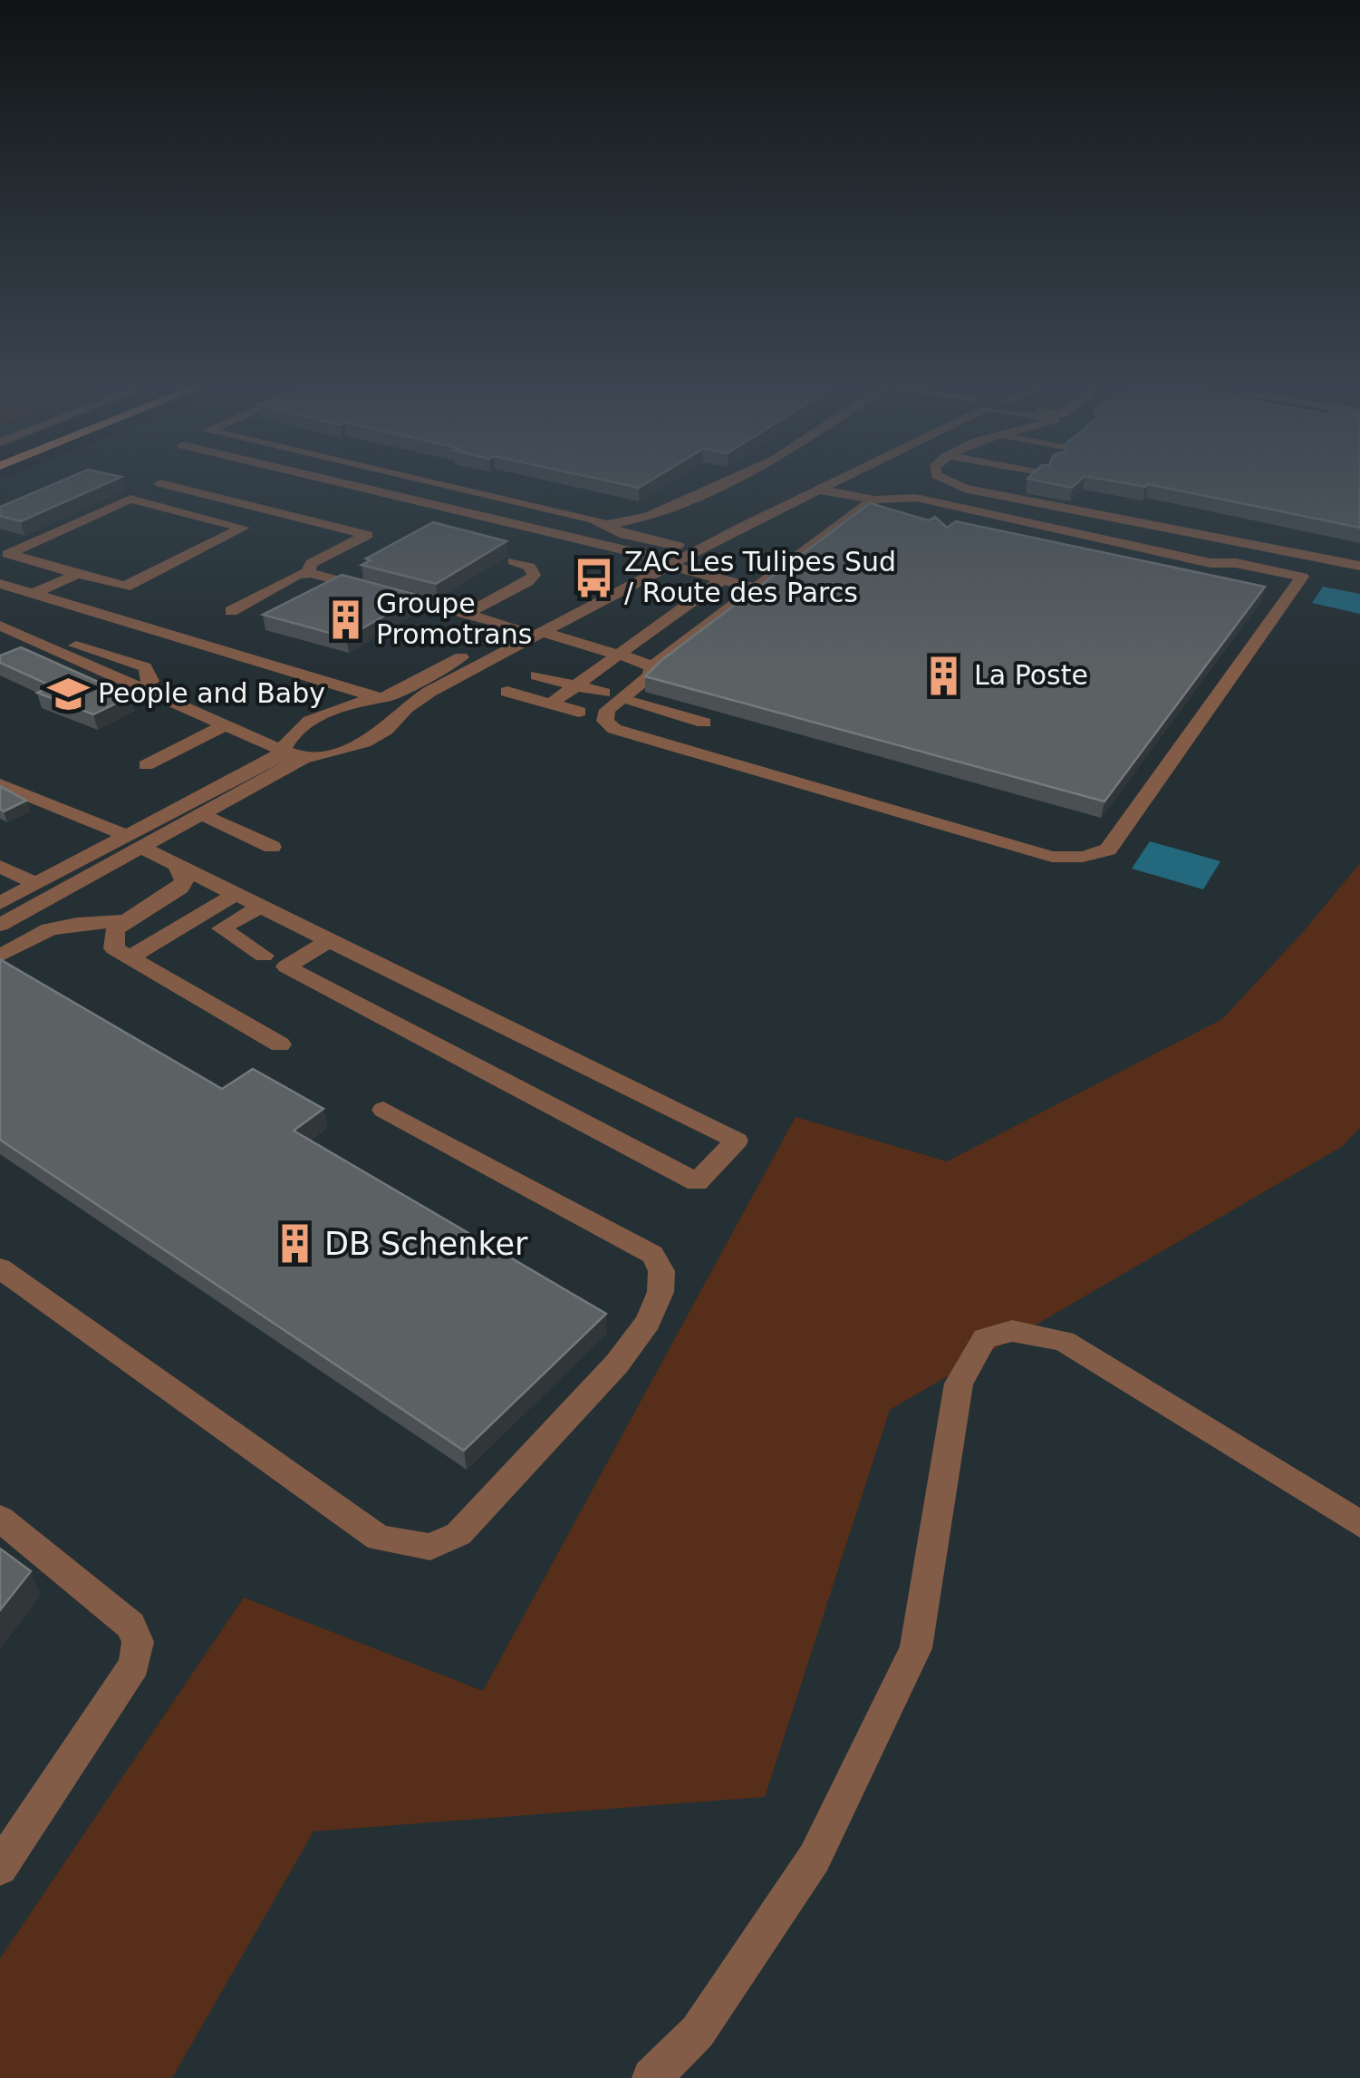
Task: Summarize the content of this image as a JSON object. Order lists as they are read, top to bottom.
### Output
{
  "places": {
    "bus stop": ["ZAC Les Tulipes Sud / Route des Parcs"],
    "building": ["Groupe Promotrans", "La Poste", "DB Schenker"],
    "school or university": ["People and Baby"]
  }
}
